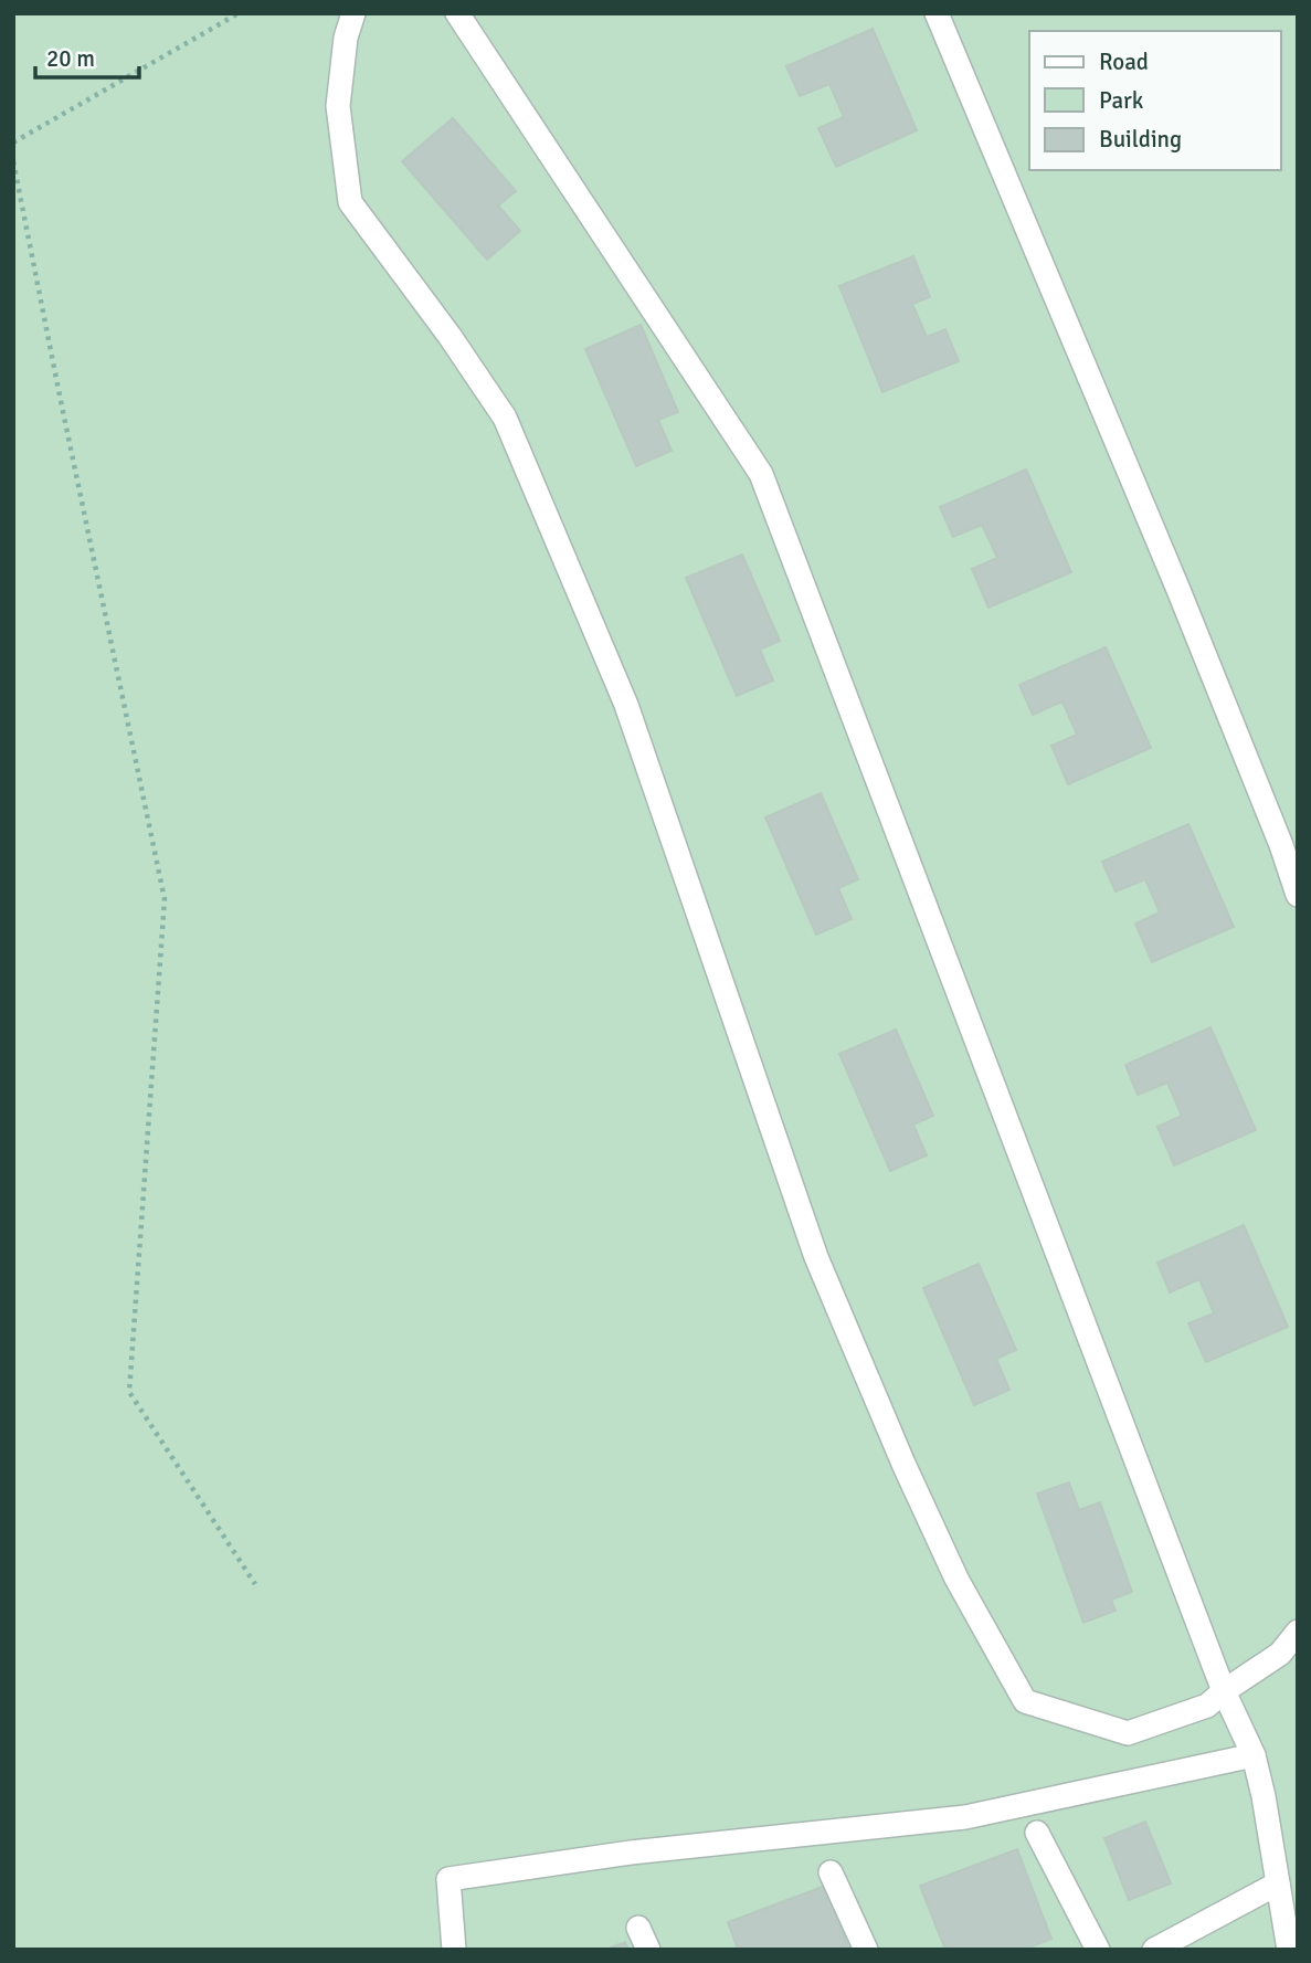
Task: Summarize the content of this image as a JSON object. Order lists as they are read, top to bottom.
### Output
{
  "legend": ["Road", "Park", "Building"],
  "scale_bar": "20 m"
}
